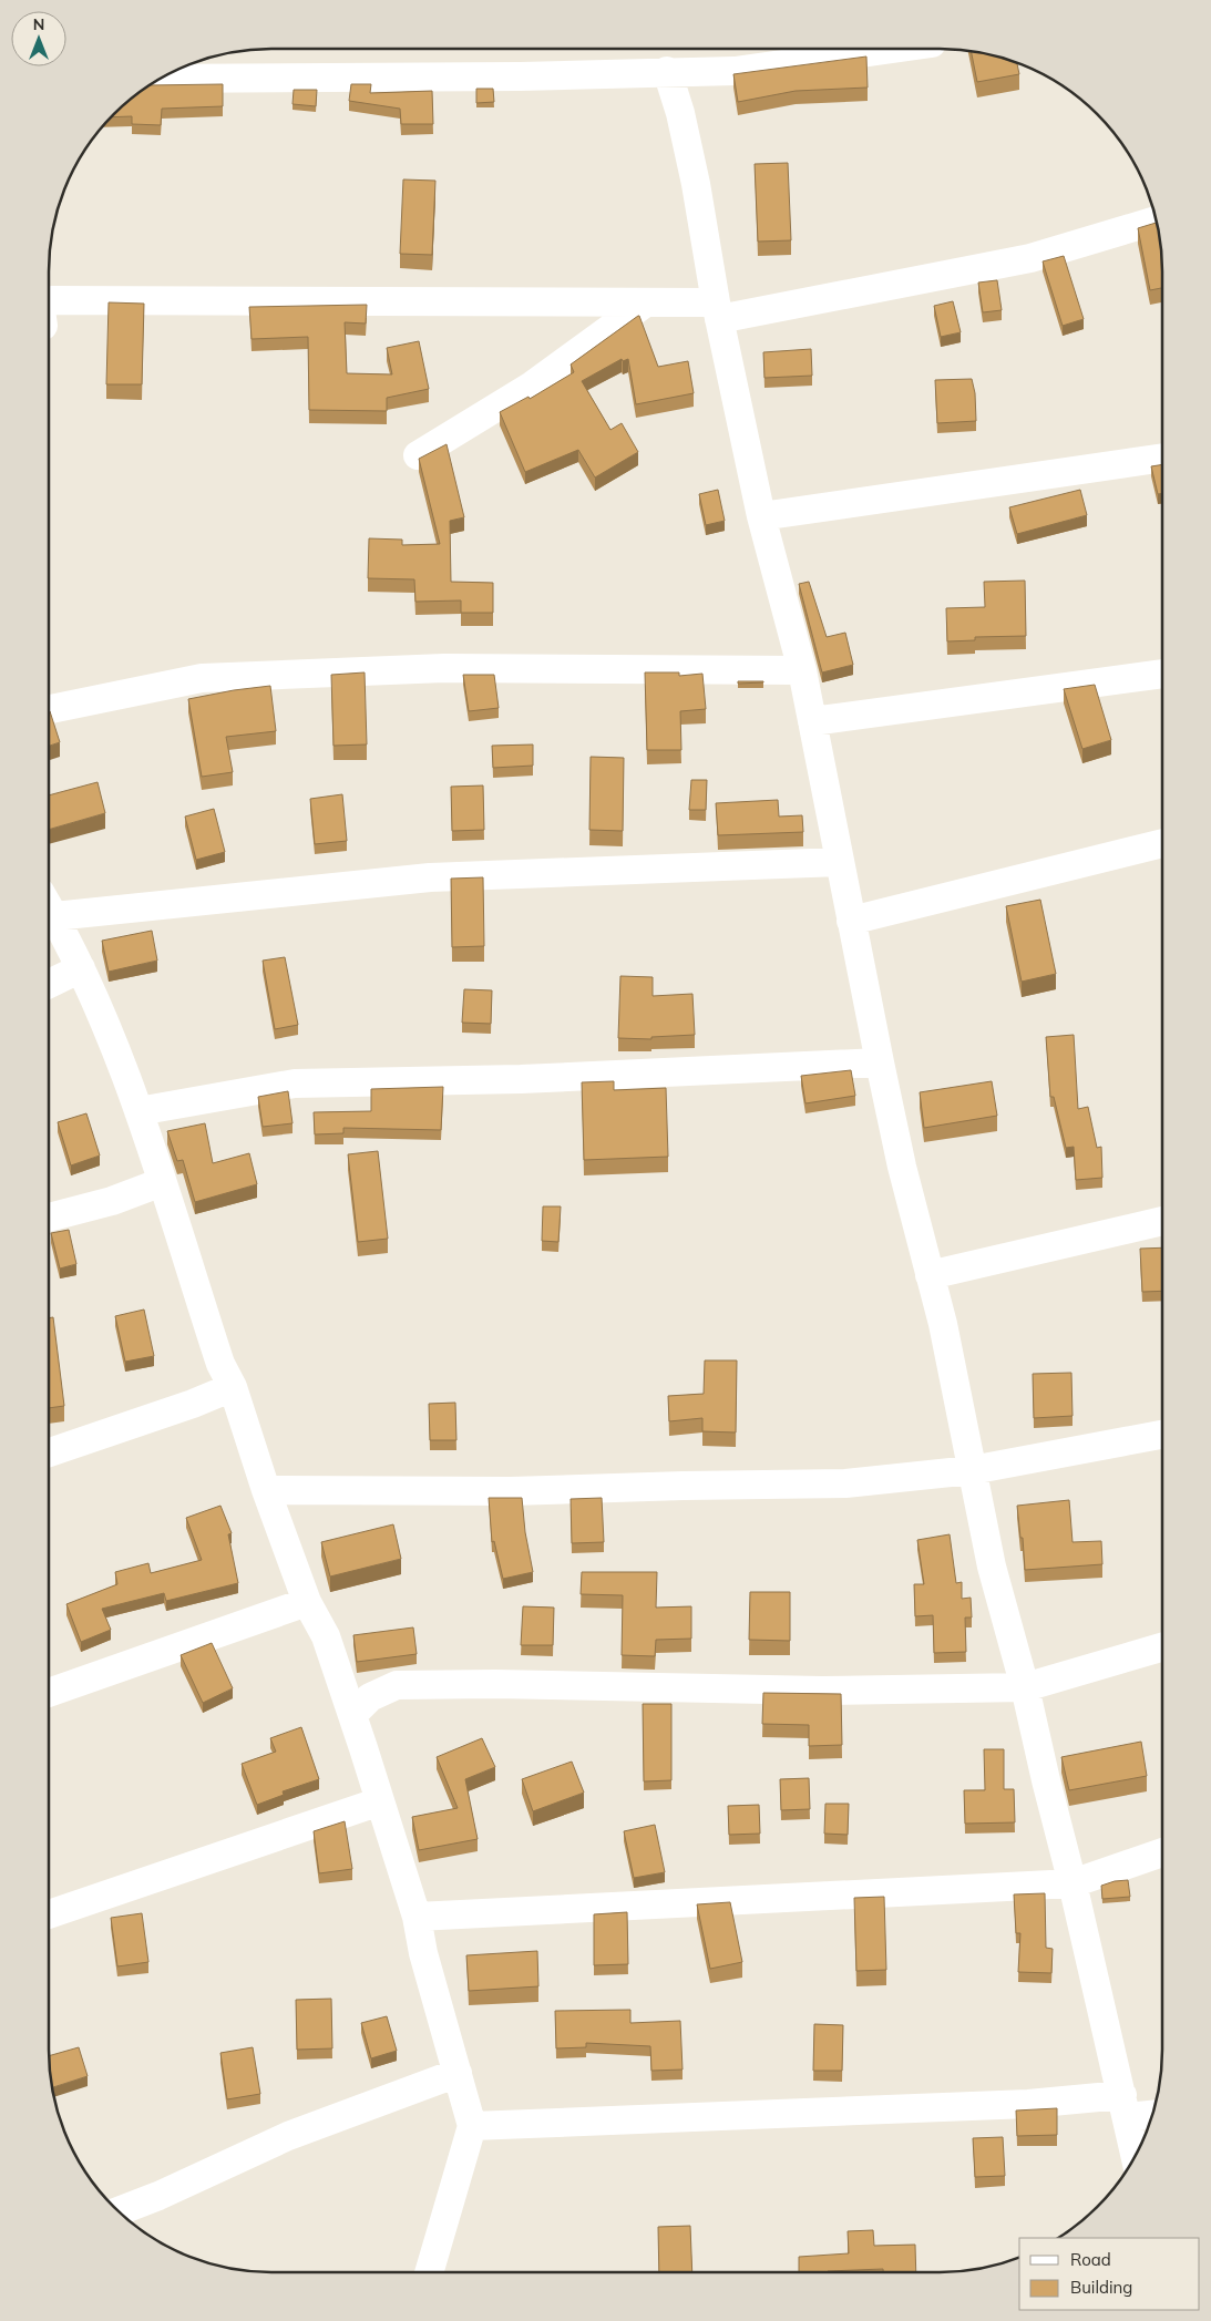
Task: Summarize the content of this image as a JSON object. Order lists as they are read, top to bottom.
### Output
{
  "legend": ["Road", "Building"],
  "north": "top"
}
